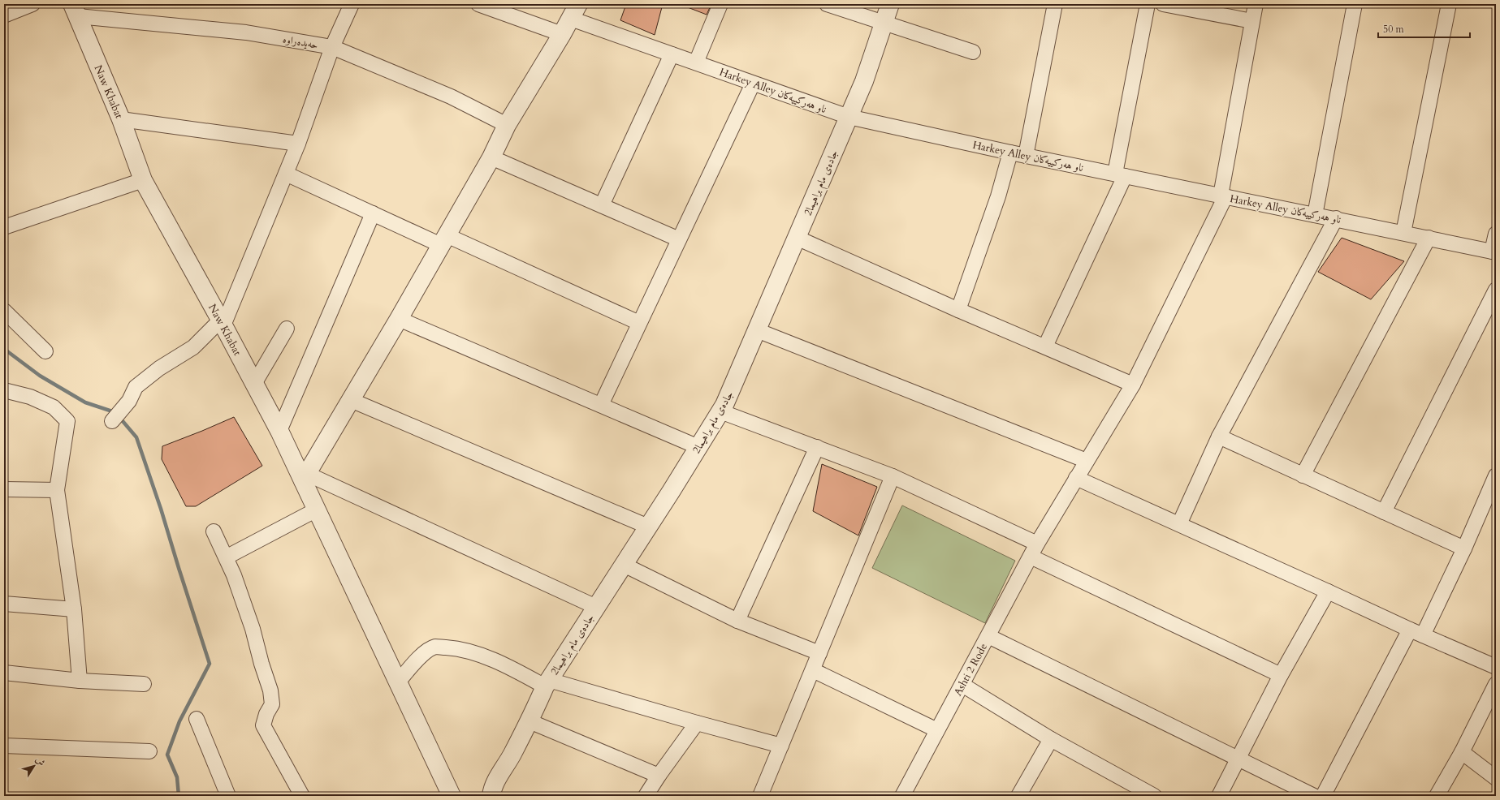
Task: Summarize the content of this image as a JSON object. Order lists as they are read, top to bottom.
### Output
{
  "streets": {
    "street": [
      "حەیدەراوە",
      "Harkey Alley ناو هەركييەكان",
      "Naw Khabat",
      "جادەی مام براهیما2",
      "Ashti 2 Rode"
    ]
  },
  "crossings": [
    ["حەیدەراوە", "Naw Khabat"],
    ["Harkey Alley ناو هەركييەكان", "جادەی مام براهیما2"],
    ["Harkey Alley ناو هەركييەكان", "Ashti 2 Rode"]
  ],
  "scale_bar": "50 m",
  "north": "top right"
}
